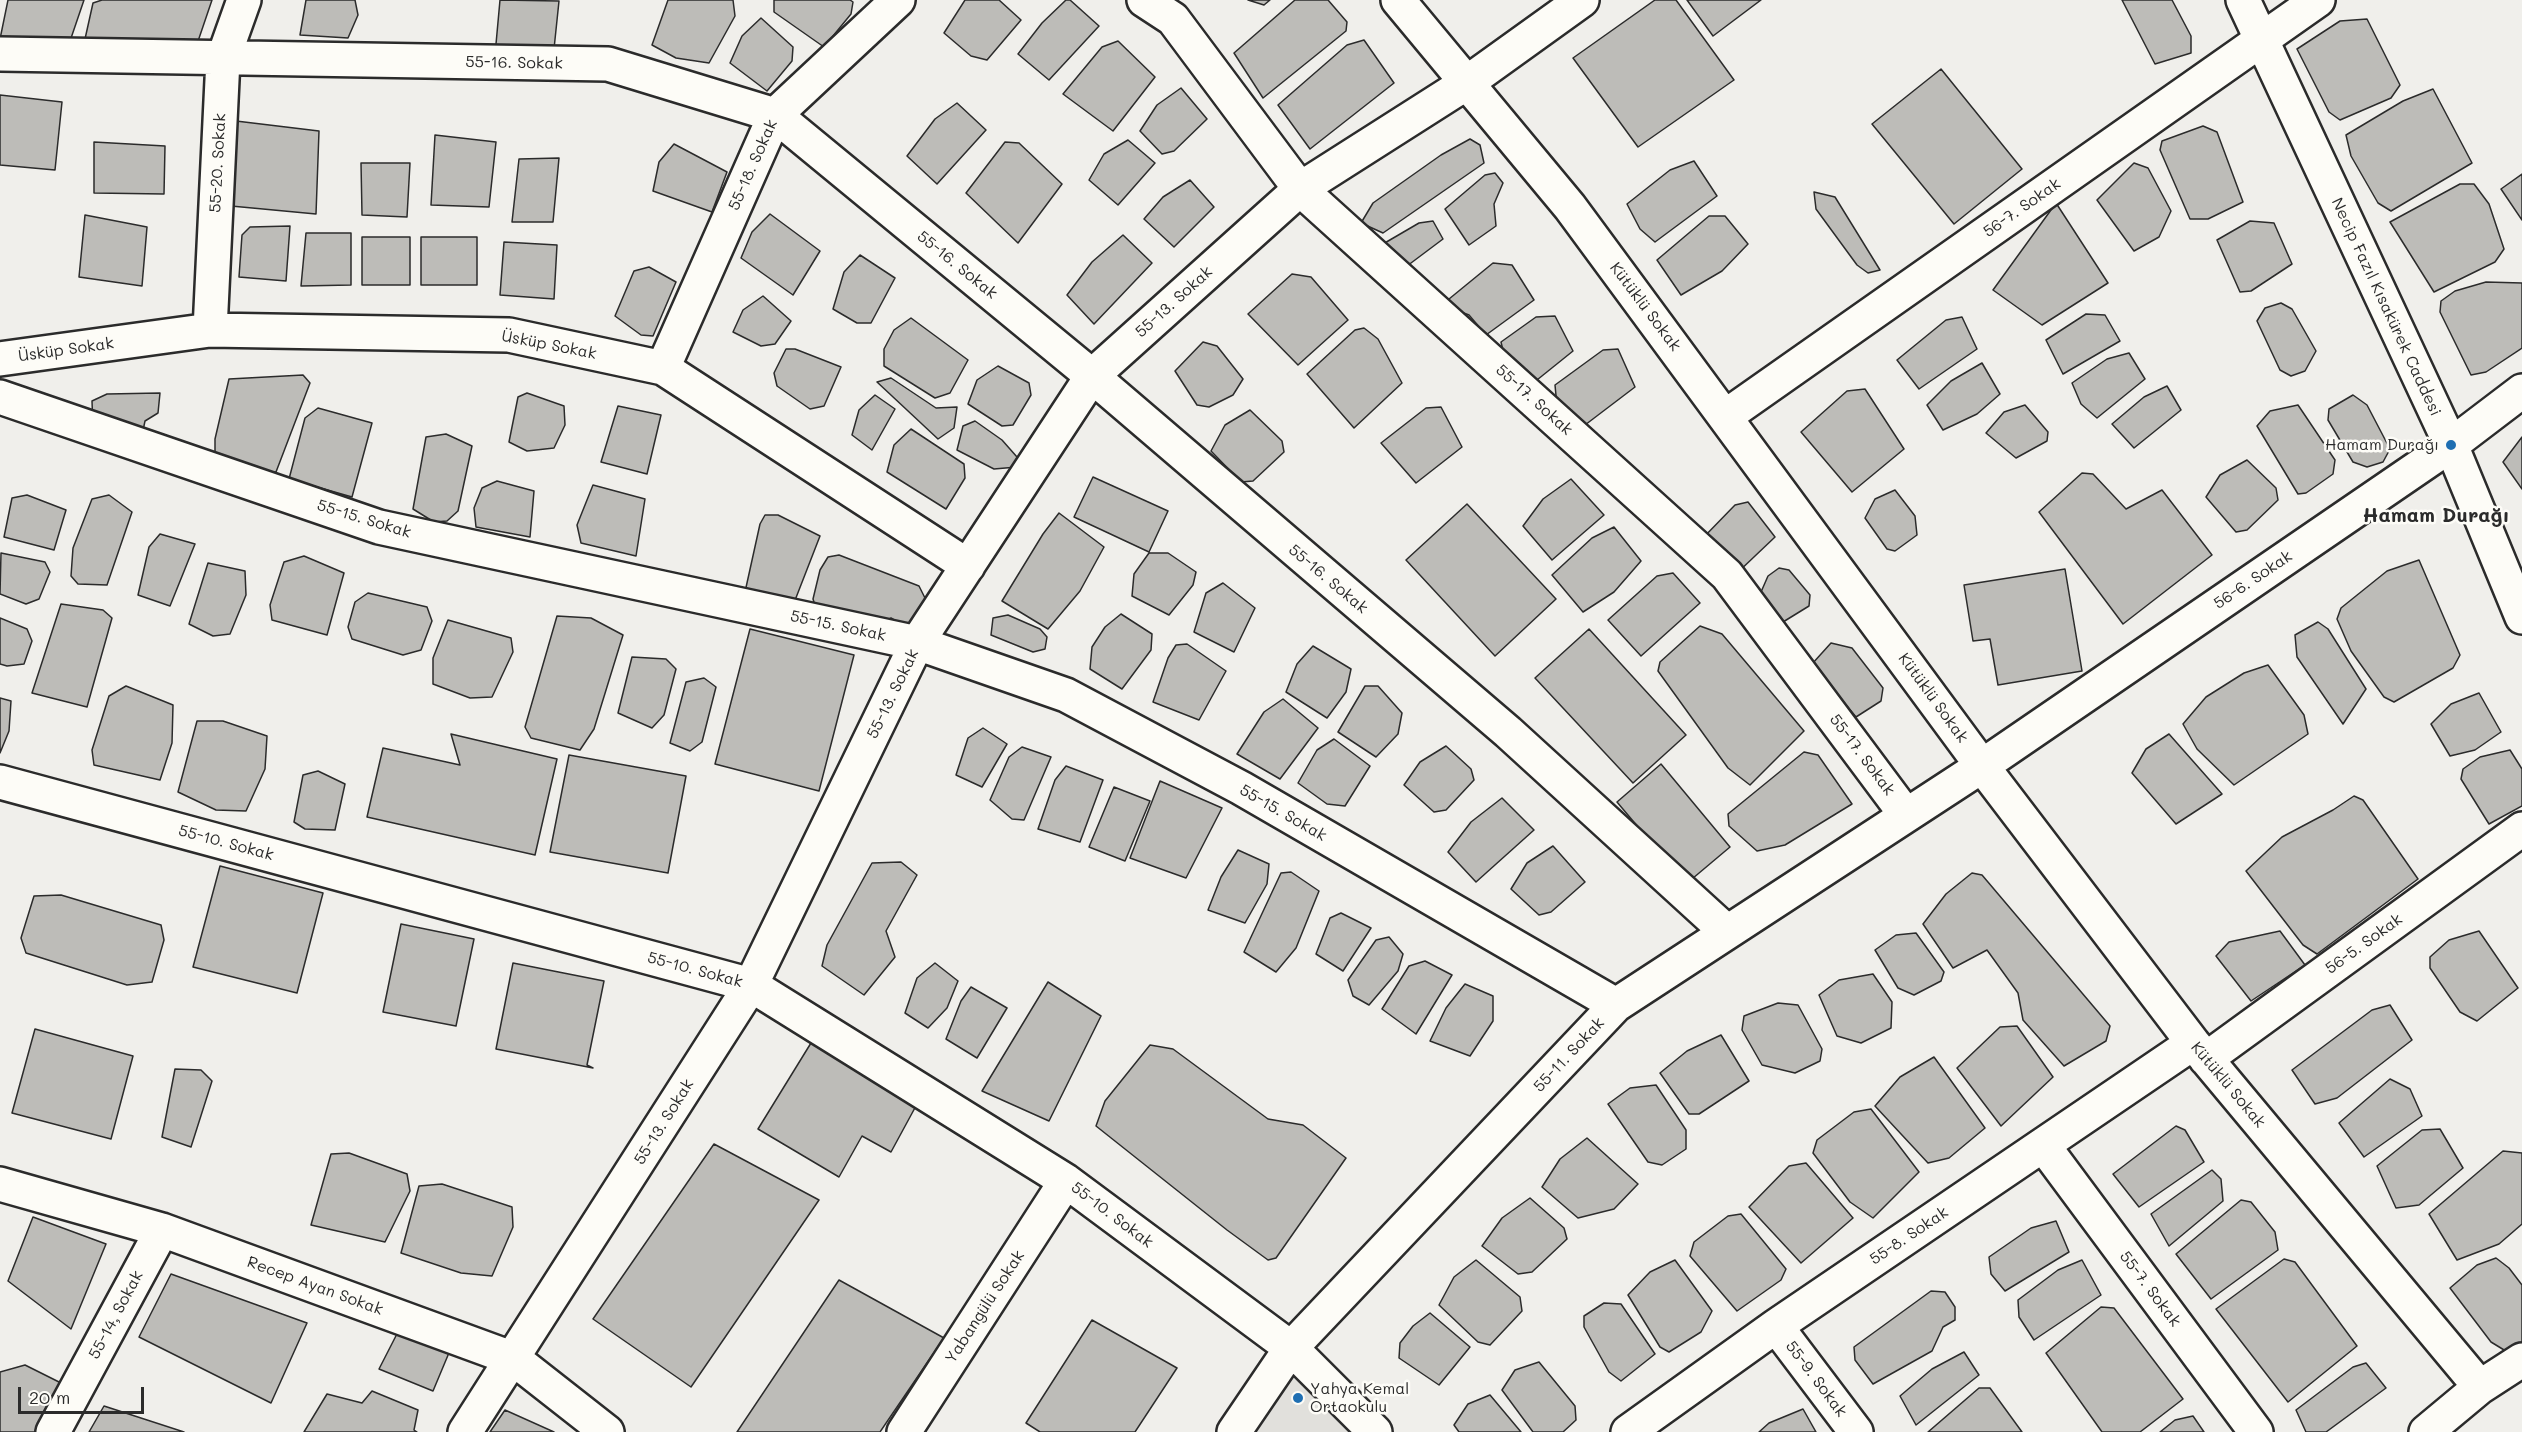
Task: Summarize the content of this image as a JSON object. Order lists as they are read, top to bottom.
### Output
{
  "streets": {
    "street": [
      "55-16. Sokak",
      "55-20. Sokak",
      "55-18. Sokak",
      "56-7. Sokak",
      "55-13. Sokak",
      "Kütüklü Sokak",
      "Necip Fazıl Kısakürek Caddesi",
      "Üsküp Sokak",
      "55-17. Sokak",
      "55-15. Sokak",
      "56-6. Sokak",
      "55-10. Sokak",
      "56-5. Sokak",
      "55-11. Sokak",
      "55-8. Sokak",
      "Recep Ayan Sokak",
      "55-7. Sokak",
      "Yabangülü Sokak",
      "55-14, Sokak",
      "55-9. Sokak"
    ]
  },
  "crossings": [
    ["55-16. Sokak", "55-20. Sokak"],
    ["55-16. Sokak", "55-18. Sokak"],
    ["55-16. Sokak", "55-13. Sokak"],
    ["55-16. Sokak", "55-11. Sokak"],
    ["55-20. Sokak", "Üsküp Sokak"],
    ["55-18. Sokak", "Üsküp Sokak"],
    ["56-7. Sokak", "Kütüklü Sokak"],
    ["56-7. Sokak", "Necip Fazıl Kısakürek Caddesi"],
    ["55-13. Sokak", "Kütüklü Sokak"],
    ["55-13. Sokak", "Üsküp Sokak"],
    ["55-13. Sokak", "55-17. Sokak"],
    ["55-13. Sokak", "55-15. Sokak"],
    ["55-13. Sokak", "55-10. Sokak"],
    ["55-13. Sokak", "Recep Ayan Sokak"],
    ["Kütüklü Sokak", "56-6. Sokak"],
    ["Kütüklü Sokak", "56-5. Sokak"],
    ["Kütüklü Sokak", "55-11. Sokak"],
    ["Kütüklü Sokak", "55-8. Sokak"],
    ["Necip Fazıl Kısakürek Caddesi", "56-6. Sokak"],
    ["55-17. Sokak", "55-11. Sokak"],
    ["55-15. Sokak", "55-11. Sokak"],
    ["56-6. Sokak", "55-11. Sokak"],
    ["55-10. Sokak", "55-11. Sokak"],
    ["55-10. Sokak", "Yabangülü Sokak"],
    ["56-5. Sokak", "55-8. Sokak"],
    ["55-8. Sokak", "55-7. Sokak"],
    ["55-8. Sokak", "55-9. Sokak"],
    ["Recep Ayan Sokak", "55-14, Sokak"]
  ],
  "districts": ["Hamam Durağı"],
  "places": ["Hamam Durağı", "Yahya Kemal Ortaokulu"],
  "scale_bar": "20 m"
}
